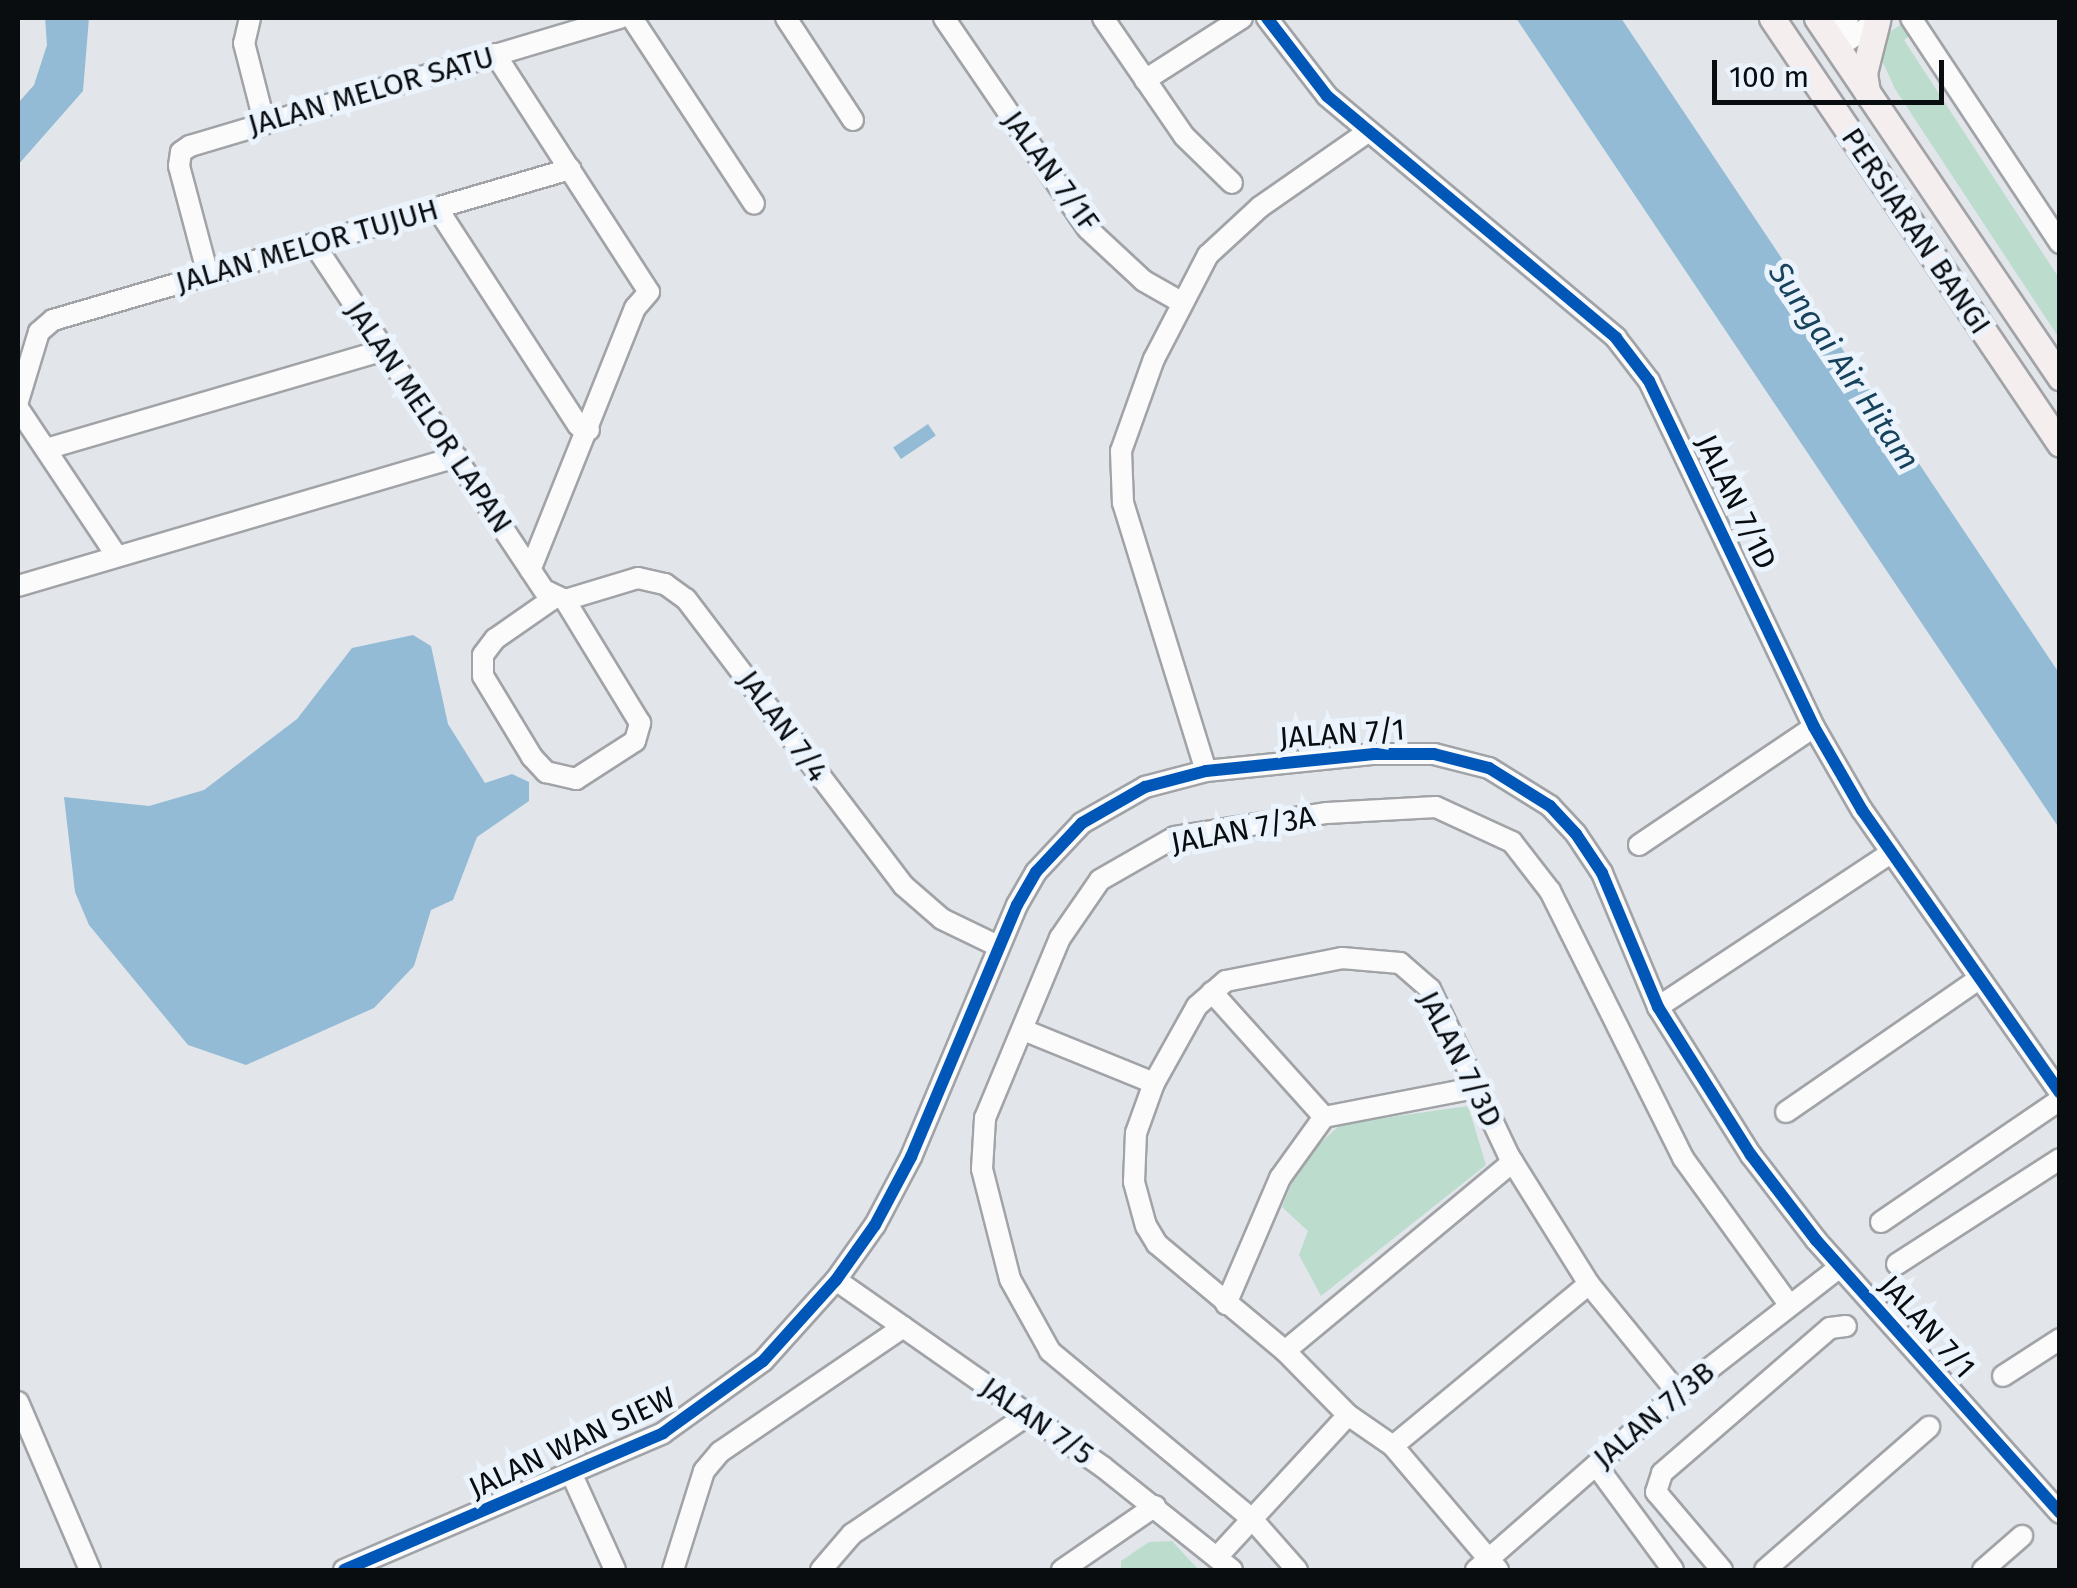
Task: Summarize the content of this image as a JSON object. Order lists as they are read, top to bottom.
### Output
{
  "streets": {
    "main road": ["PERSIARAN BANGI"],
    "street": [
      "JALAN MELOR SATU",
      "JALAN 7/1F",
      "JALAN MELOR TUJUH",
      "JALAN MELOR LAPAN",
      "JALAN 7/1D",
      "JALAN 7/4",
      "JALAN 7/1",
      "JALAN 7/3A",
      "JALAN 7/3D",
      "JALAN 7/3B",
      "JALAN 7/5",
      "JALAN WAN SIEW"
    ]
  },
  "crossings": [
    ["JALAN MELOR SATU", "JALAN MELOR TUJUH"],
    ["JALAN MELOR TUJUH", "JALAN MELOR LAPAN"],
    ["JALAN MELOR LAPAN", "JALAN 7/4"],
    ["JALAN 7/4", "JALAN 7/1"],
    ["JALAN 7/1", "JALAN 7/3B"],
    ["JALAN 7/1", "JALAN 7/5"],
    ["JALAN 7/1", "JALAN WAN SIEW"],
    ["JALAN 7/3A", "JALAN 7/3B"],
    ["JALAN 7/3D", "JALAN 7/3B"],
    ["JALAN 7/5", "JALAN WAN SIEW"]
  ],
  "water": ["Sungai Air Hitam"],
  "scale_bar": "100 m"
}
